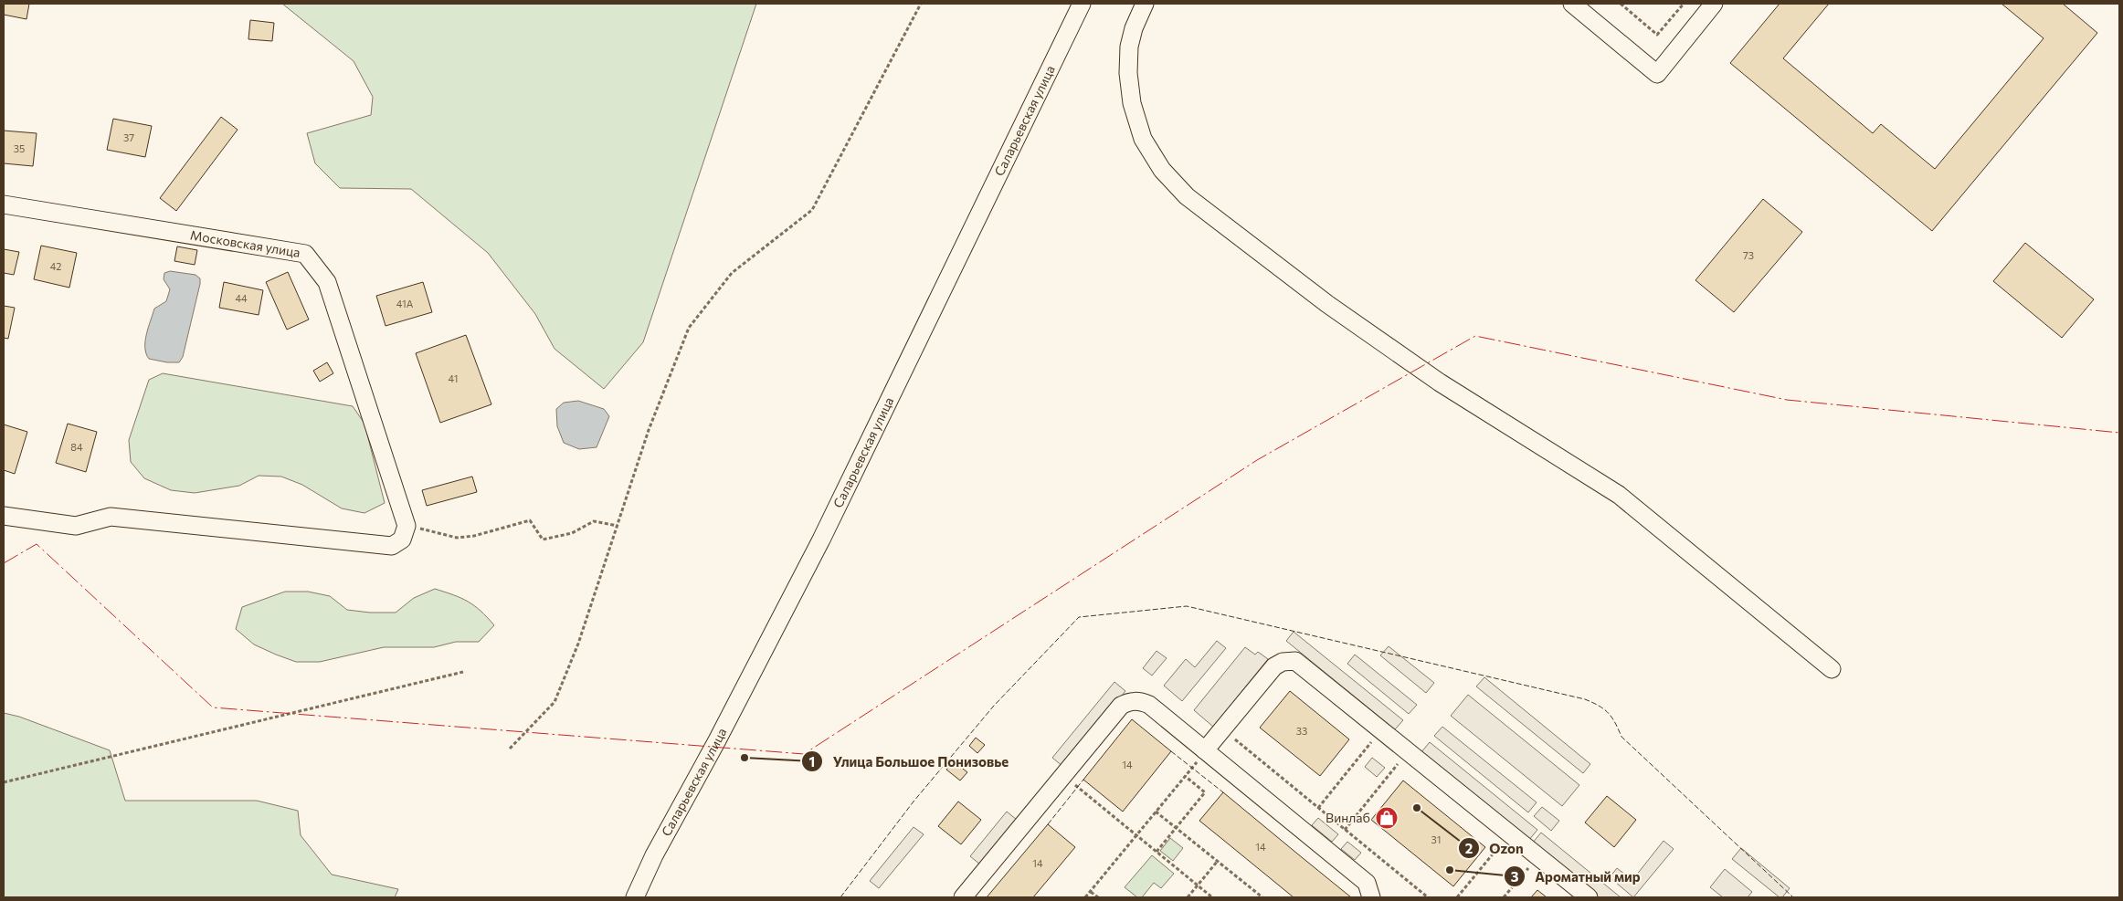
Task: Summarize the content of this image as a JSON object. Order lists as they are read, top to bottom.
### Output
{
  "streets": {
    "street": ["Саларьевская улица", "Московская улица"]
  },
  "places": {
    "other": ["Улица Большое Понизовье", "Ozon", "Ароматный мир"],
    "shop": ["Винлаб"]
  },
  "house_numbers": [
    "37",
    "35",
    "73",
    "42",
    "44",
    "41А",
    "41",
    "84",
    "33",
    "14",
    "31",
    "14",
    "14"
  ]
}
